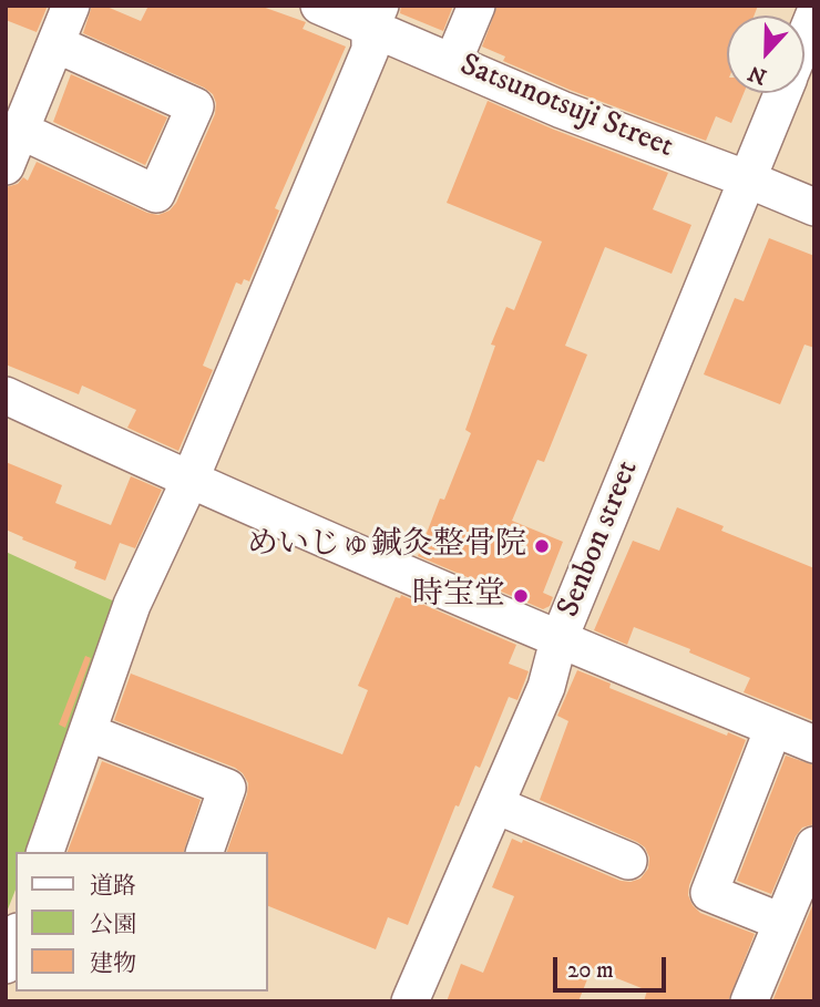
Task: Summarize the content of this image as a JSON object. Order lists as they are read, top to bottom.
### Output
{
  "streets": {
    "street": ["Satsunotsuji Street", "Senbon street"]
  },
  "crossings": [
    ["Satsunotsuji Street", "Senbon street"]
  ],
  "places": ["めいじゅ鍼灸整骨院", "時宝堂"],
  "legend": ["道路", "公園", "建物"],
  "scale_bar": "20 m",
  "north": "bottom"
}
